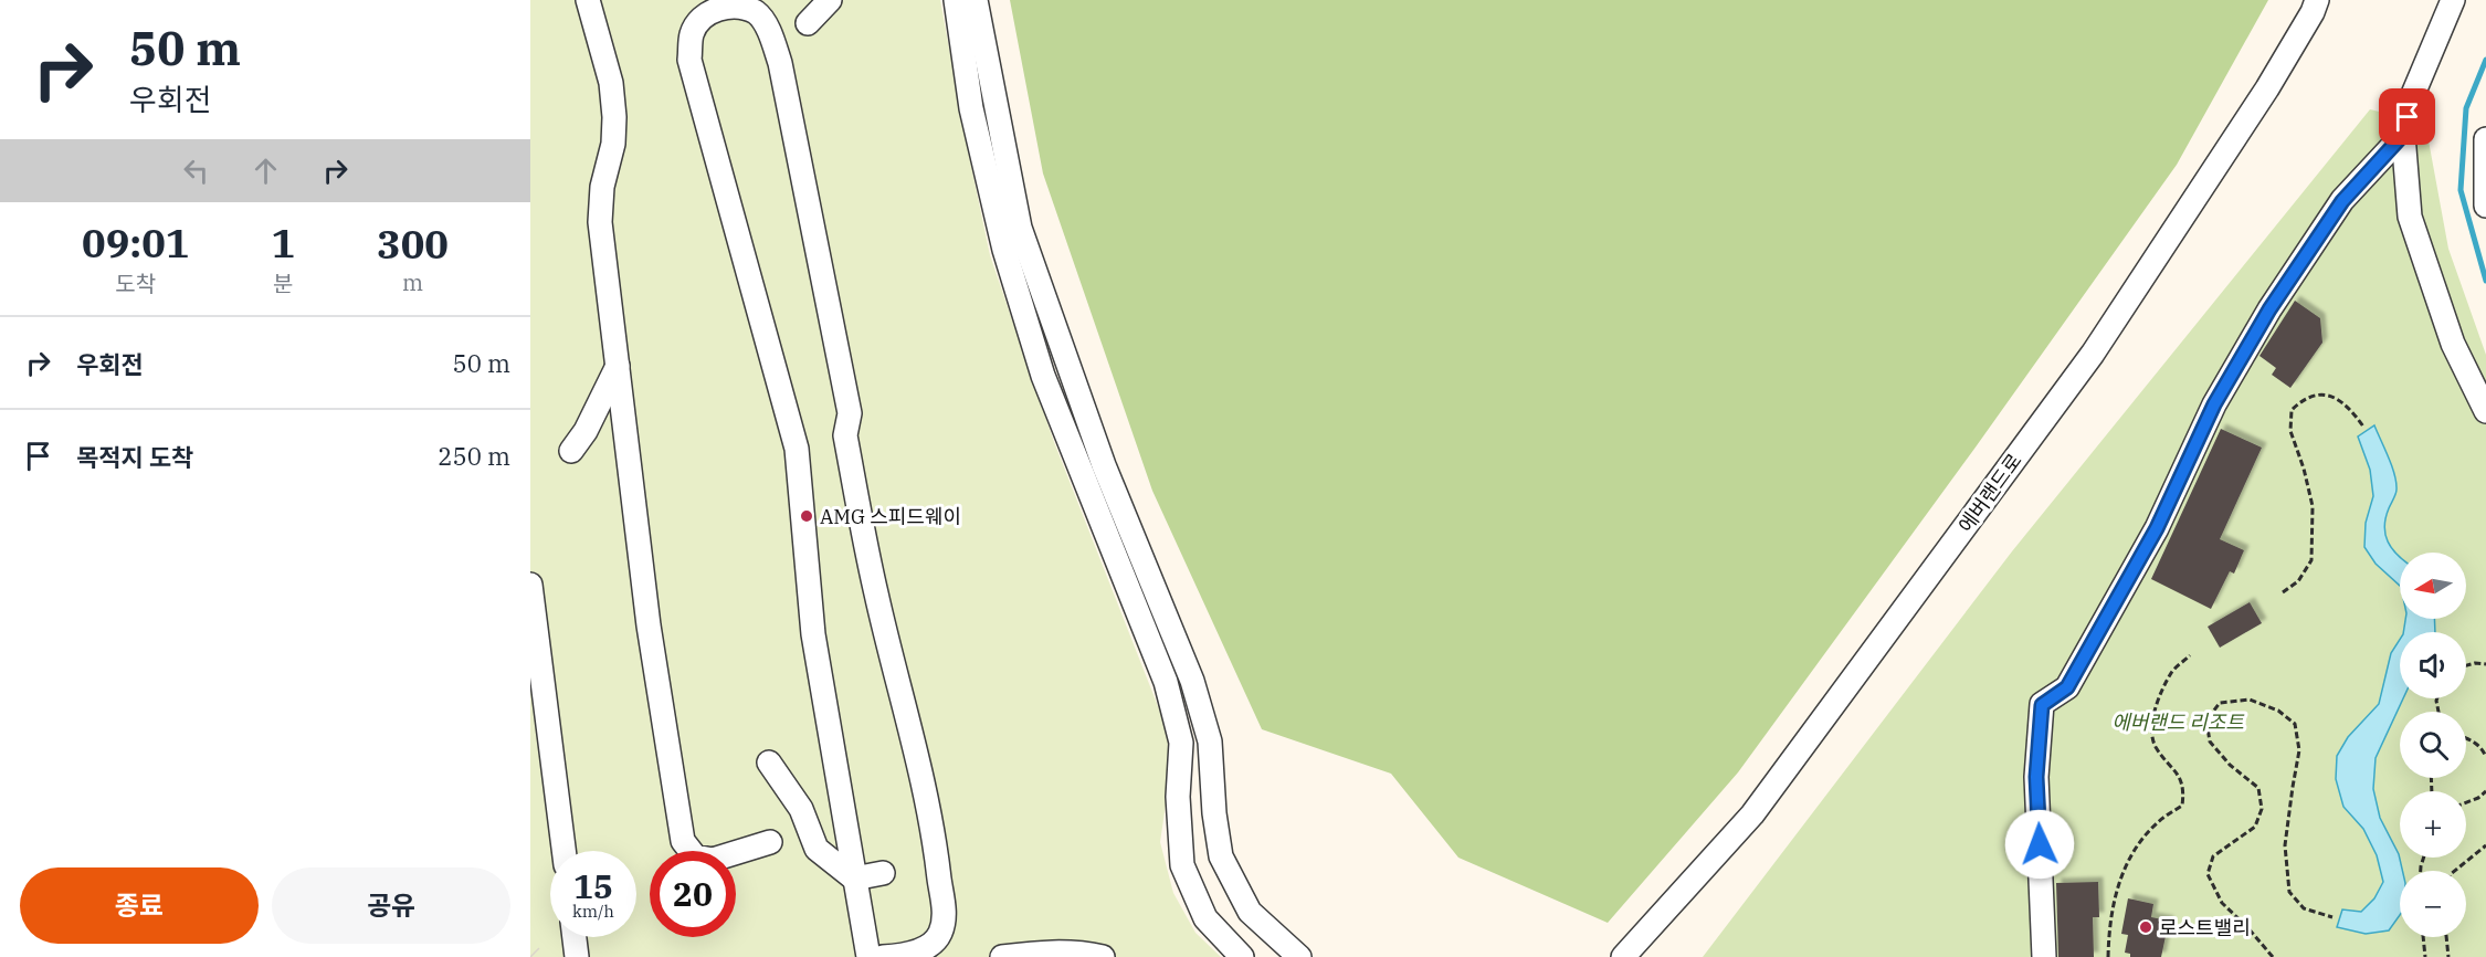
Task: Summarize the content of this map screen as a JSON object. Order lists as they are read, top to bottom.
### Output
{
  "streets": {
    "street": ["에버랜드로"]
  },
  "parks": ["에버랜드 리조트"],
  "places": ["AMG 스피드웨이", "로스트밸리"],
  "north": "left",
  "page": {
    "turn": ["50 m", "우회전"],
    "eta": [
      "09:01",
      "도착",
      "1",
      "분",
      "300",
      "m"
    ],
    "list": [
      {
        "name": "우회전",
        "value": "50 m"
      },
      {
        "name": "목적지 도착",
        "value": "250 m"
      }
    ],
    "map_buttons": ["+", "−"],
    "speed": "15 km/h",
    "limit": "20",
    "buttons": ["종료", "공유"]
  }
}
